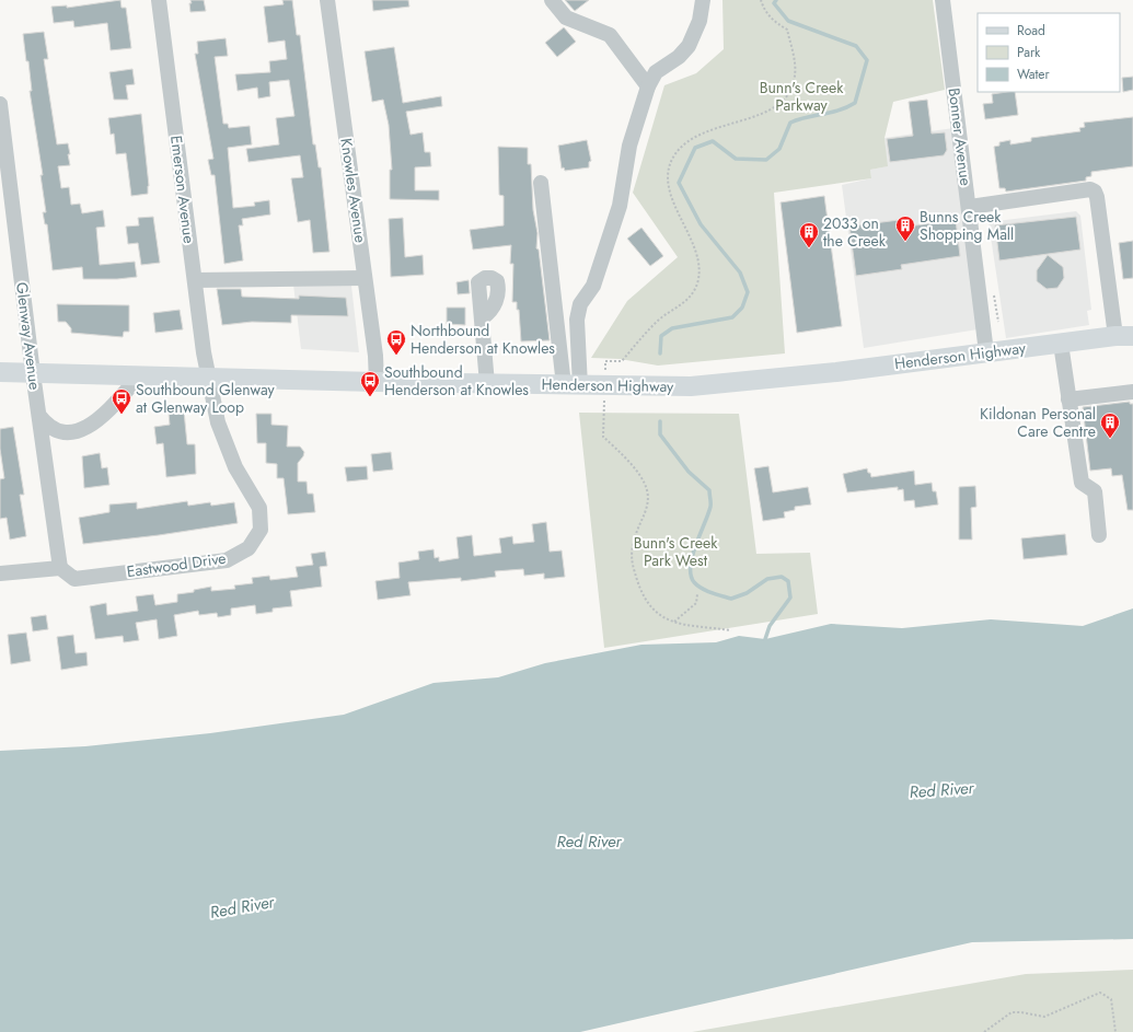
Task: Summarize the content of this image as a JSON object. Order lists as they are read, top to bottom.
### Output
{
  "streets": {
    "main road": ["Henderson Highway"],
    "street": [
      "Bonner Avenue",
      "Emerson Avenue",
      "Knowles Avenue",
      "Glenway Avenue",
      "Eastwood Drive"
    ]
  },
  "crossings": [
    ["Bonner Avenue", "Henderson Highway"],
    ["Emerson Avenue", "Henderson Highway"],
    ["Emerson Avenue", "Eastwood Drive"],
    ["Knowles Avenue", "Henderson Highway"],
    ["Glenway Avenue", "Henderson Highway"],
    ["Glenway Avenue", "Eastwood Drive"],
    ["Henderson Highway", "Eastwood Drive"]
  ],
  "water": ["Red River"],
  "parks": ["Bunn's Creek Parkway", "Bunn's Creek Park West"],
  "places": {
    "building": ["Bunns Creek Shopping Mall", "2033 on the Creek", "Kildonan Personal Care Centre"],
    "bus stop": ["Northbound Henderson at Knowles", "Southbound Henderson at Knowles", "Southbound Glenway at Glenway Loop"]
  },
  "legend": ["Road", "Park", "Water"]
}
